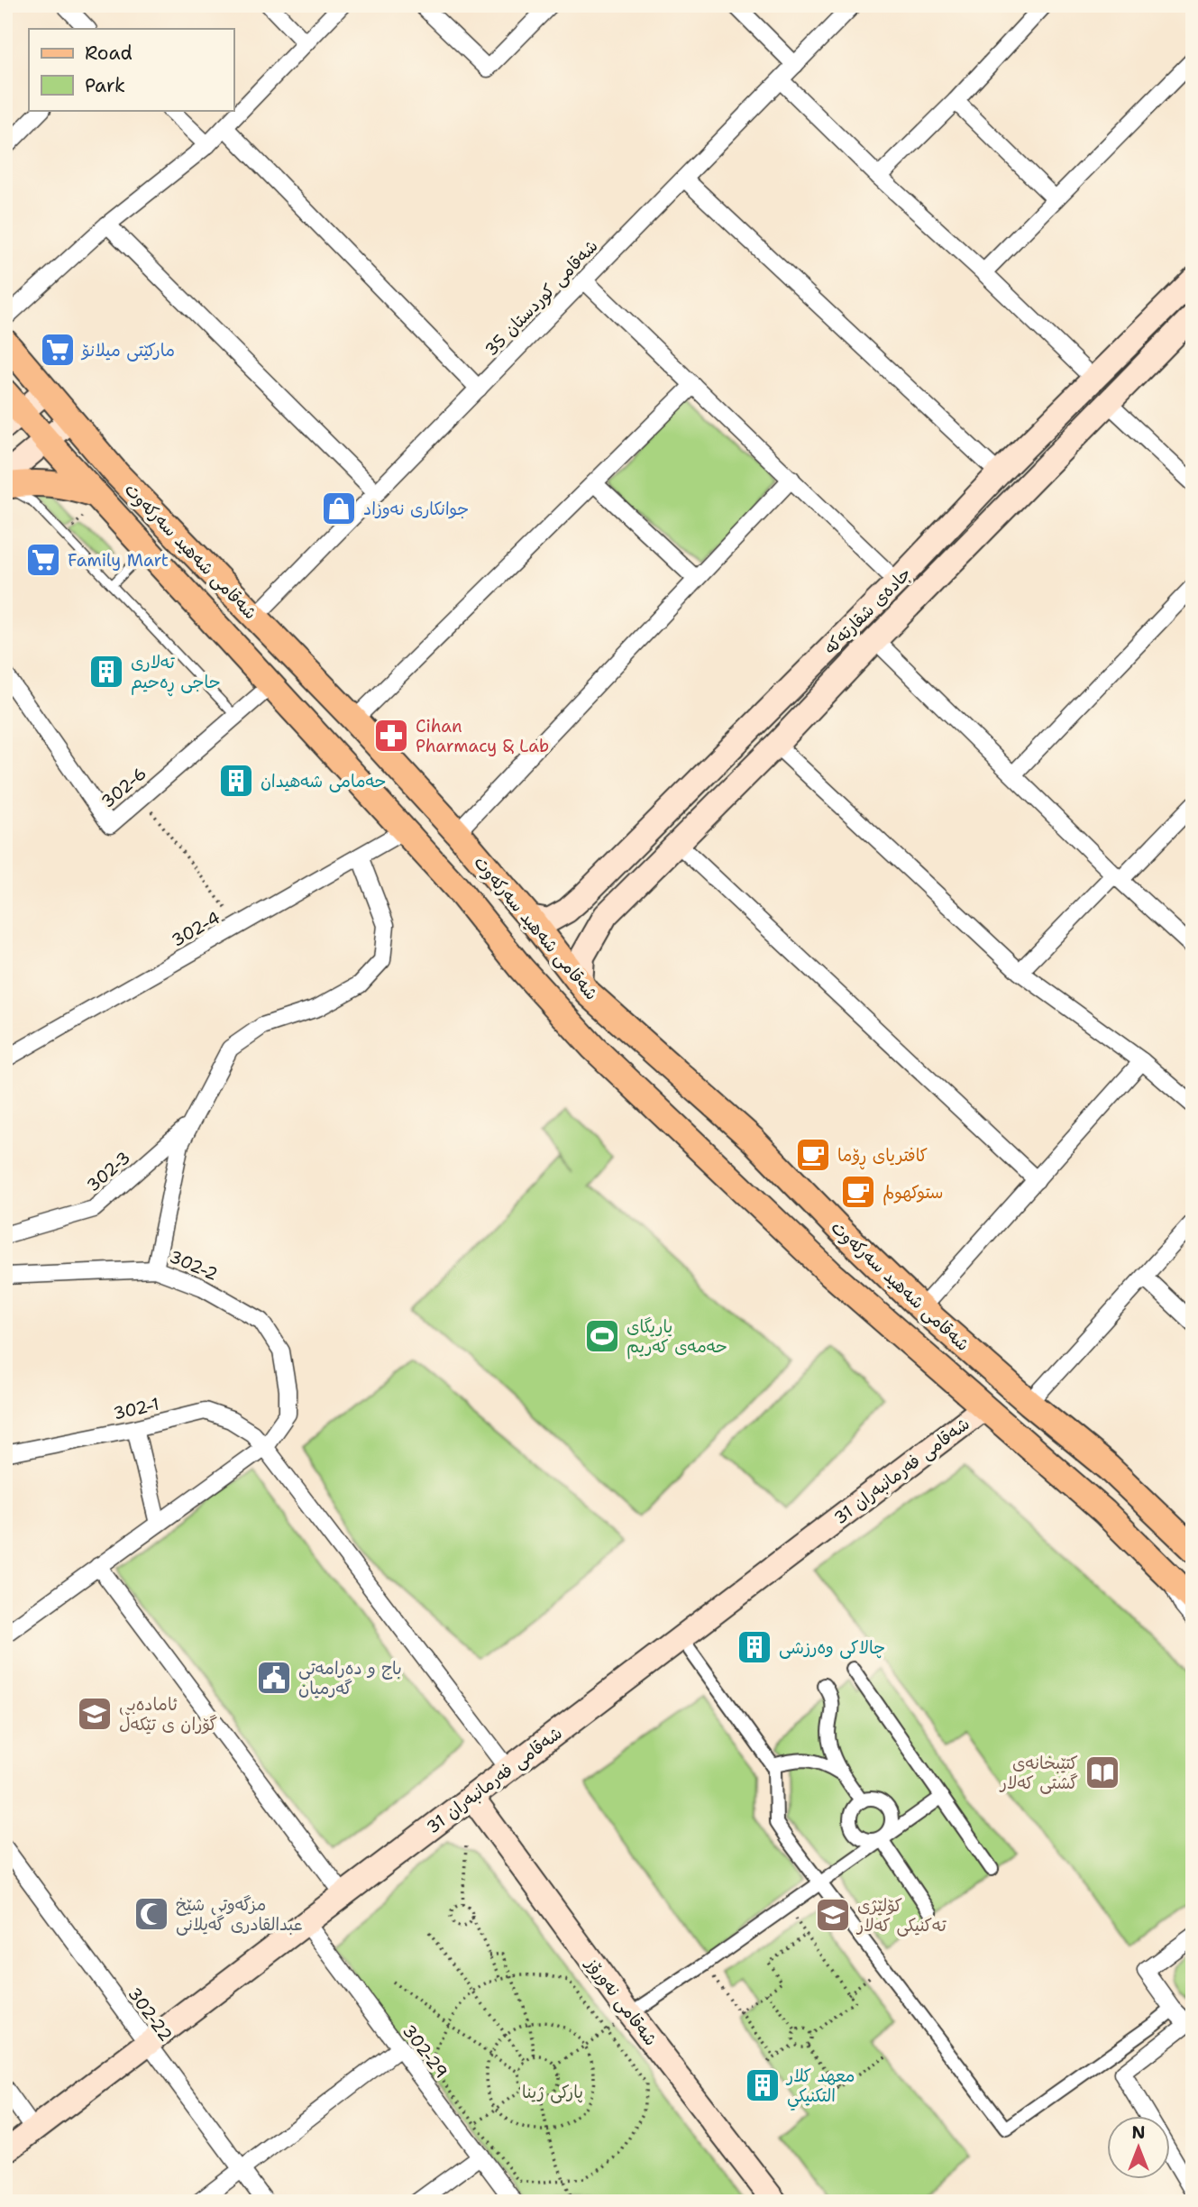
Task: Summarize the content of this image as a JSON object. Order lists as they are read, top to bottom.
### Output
{
  "streets": {
    "main road": [
      "شەقامی شەهید سەرکەوت",
      "جادەی شقارتەکە",
      "شەقامی فەرمانبەران 31",
      "شەقامی نەورۆز"
    ],
    "street": [
      "شەقامی کوردستان 35",
      "302-6",
      "302-4",
      "302-3",
      "302-2",
      "302-1",
      "302-22",
      "302-29"
    ]
  },
  "crossings": [
    ["شەقامی کوردستان 35", "شەقامی شەهید سەرکەوت"],
    ["شەقامی شەهید سەرکەوت", "جادەی شقارتەکە"],
    ["شەقامی شەهید سەرکەوت", "302-6"],
    ["شەقامی شەهید سەرکەوت", "302-4"],
    ["شەقامی شەهید سەرکەوت", "شەقامی فەرمانبەران 31"],
    ["302-2", "302-1"],
    ["302-1", "شەقامی فەرمانبەران 31"],
    ["شەقامی فەرمانبەران 31", "شەقامی نەورۆز"],
    ["شەقامی فەرمانبەران 31", "302-22"],
    ["شەقامی فەرمانبەران 31", "302-29"]
  ],
  "parks": ["پارکی ژینا"],
  "places": {
    "supermarket": ["مارکێتی میلانۆ", "Family Mart"],
    "shop": ["جوانکاری نەوزاد"],
    "building": [
      "تەلاری حاجی ڕەحیم",
      "حەمامی شەهیدان",
      "چالاکی وەرزشی",
      "معهد كلار التكنيكي"
    ],
    "pharmacy": ["Cihan Pharmacy & Lab"],
    "cafe": ["کافتریای ڕۆما", "ستوكهولم"],
    "sports": ["یاریگای ‌حەمەی کەریم"],
    "public building": ["باج و دەرامەتی گەرمیان"],
    "school or university": ["ئامادەیی گۆران ی تێکەڵ", "کۆلێژی تەکنیکی کەلار"],
    "library": ["کتێبخانەی گشتی کەلار"],
    "mosque": ["مزگەوتی شێخ عبدالقادری گەیلانی"]
  },
  "legend": ["Road", "Park"],
  "north": "top"
}
